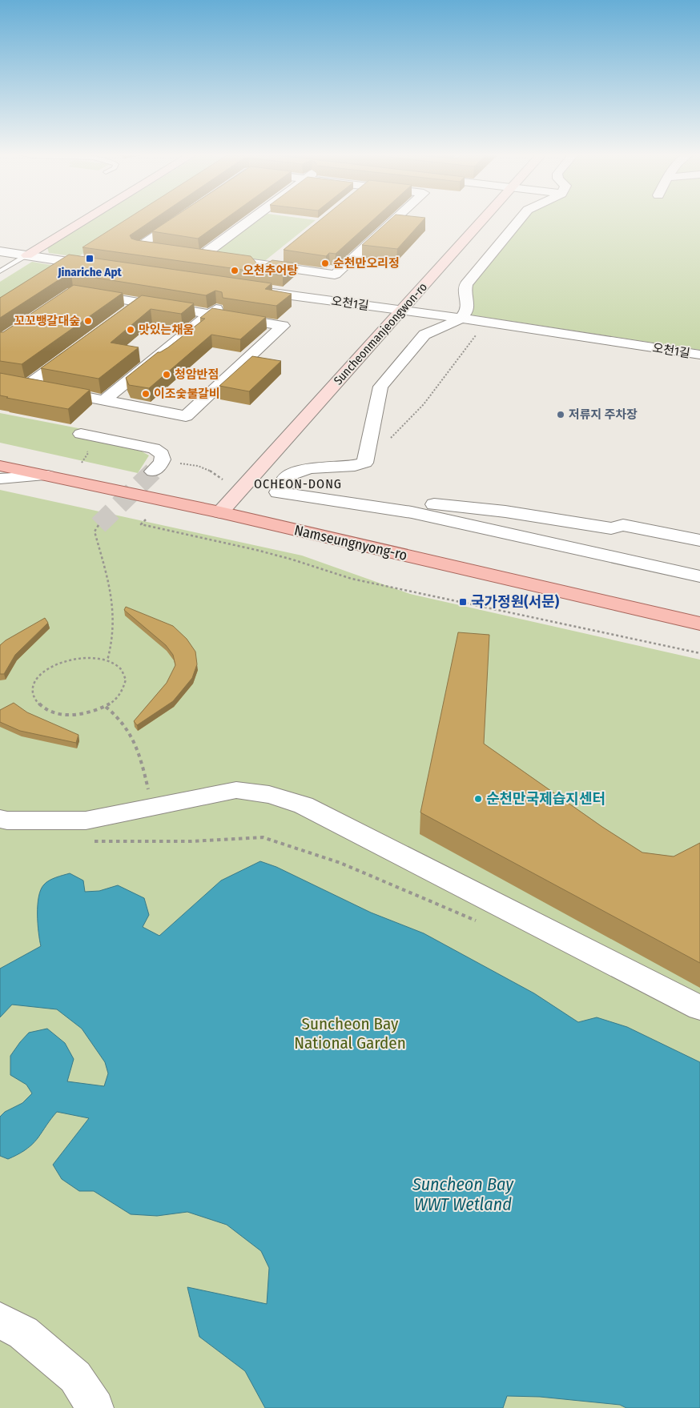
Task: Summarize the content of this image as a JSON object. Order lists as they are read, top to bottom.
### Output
{
  "streets": {
    "main road": ["Suncheonmanjeongwon-ro", "Namseungnyong-ro"],
    "street": ["오천1길"]
  },
  "crossings": [
    ["오천1길", "Suncheonmanjeongwon-ro"],
    ["Suncheonmanjeongwon-ro", "Namseungnyong-ro"]
  ],
  "districts": ["OCHEON-DONG"],
  "water": ["Suncheon Bay WWT Wetland"],
  "parks": ["Suncheon Bay National Garden"],
  "places": {
    "transit": ["Jinariche Apt", "국가정원(서문)"],
    "other": [
      "순천만오리정",
      "오천추어탕",
      "꼬꼬뱅갈대숲",
      "맛있는채움",
      "청암반점",
      "이조숯불갈비",
      "저류지 주차장",
      "순천만국제습지센터"
    ]
  }
}
